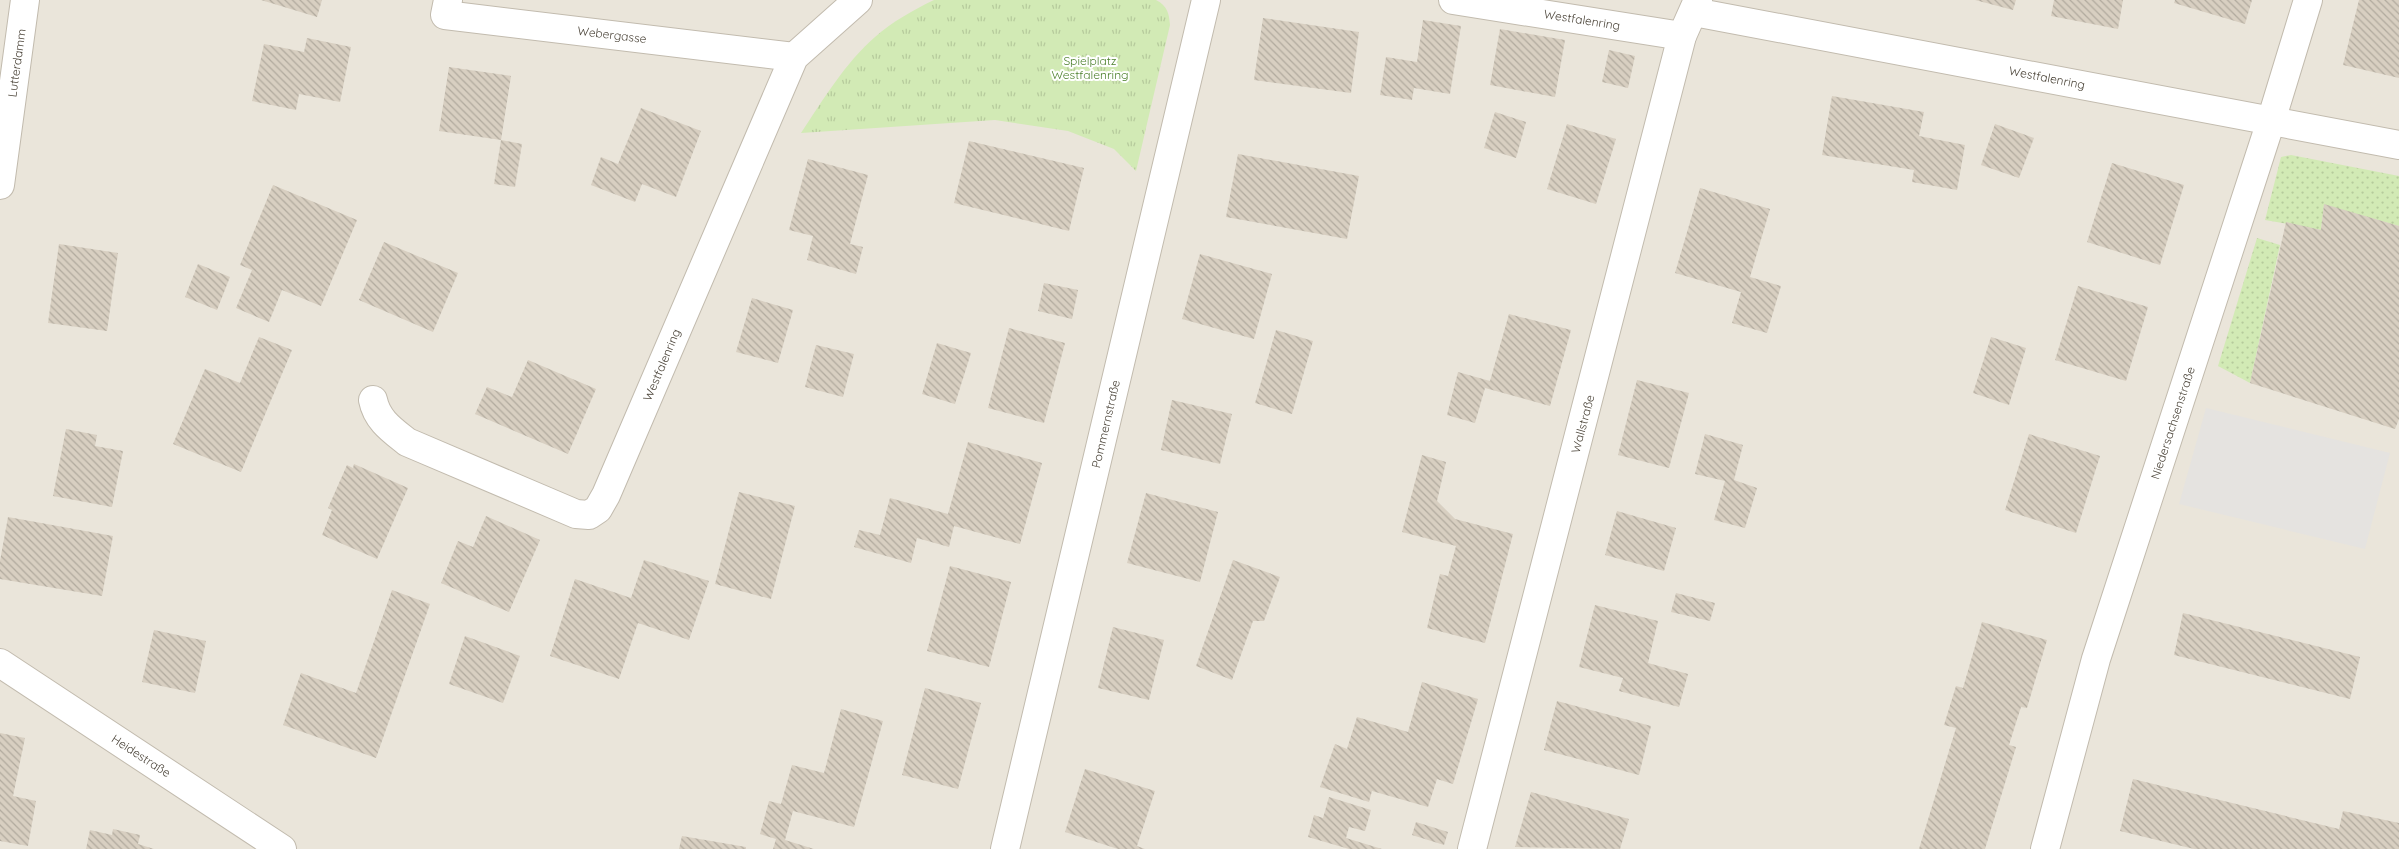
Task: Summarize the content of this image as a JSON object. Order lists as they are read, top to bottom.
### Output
{
  "streets": {
    "street": [
      "Westfalenring",
      "Webergasse",
      "Lutterdamm",
      "Niedersachsenstraße",
      "Pommernstraße",
      "Wallstraße",
      "Heidestraße"
    ]
  },
  "crossings": [
    ["Westfalenring", "Webergasse"],
    ["Westfalenring", "Niedersachsenstraße"],
    ["Westfalenring", "Wallstraße"]
  ],
  "parks": ["Spielplatz Westfalenring"]
}
